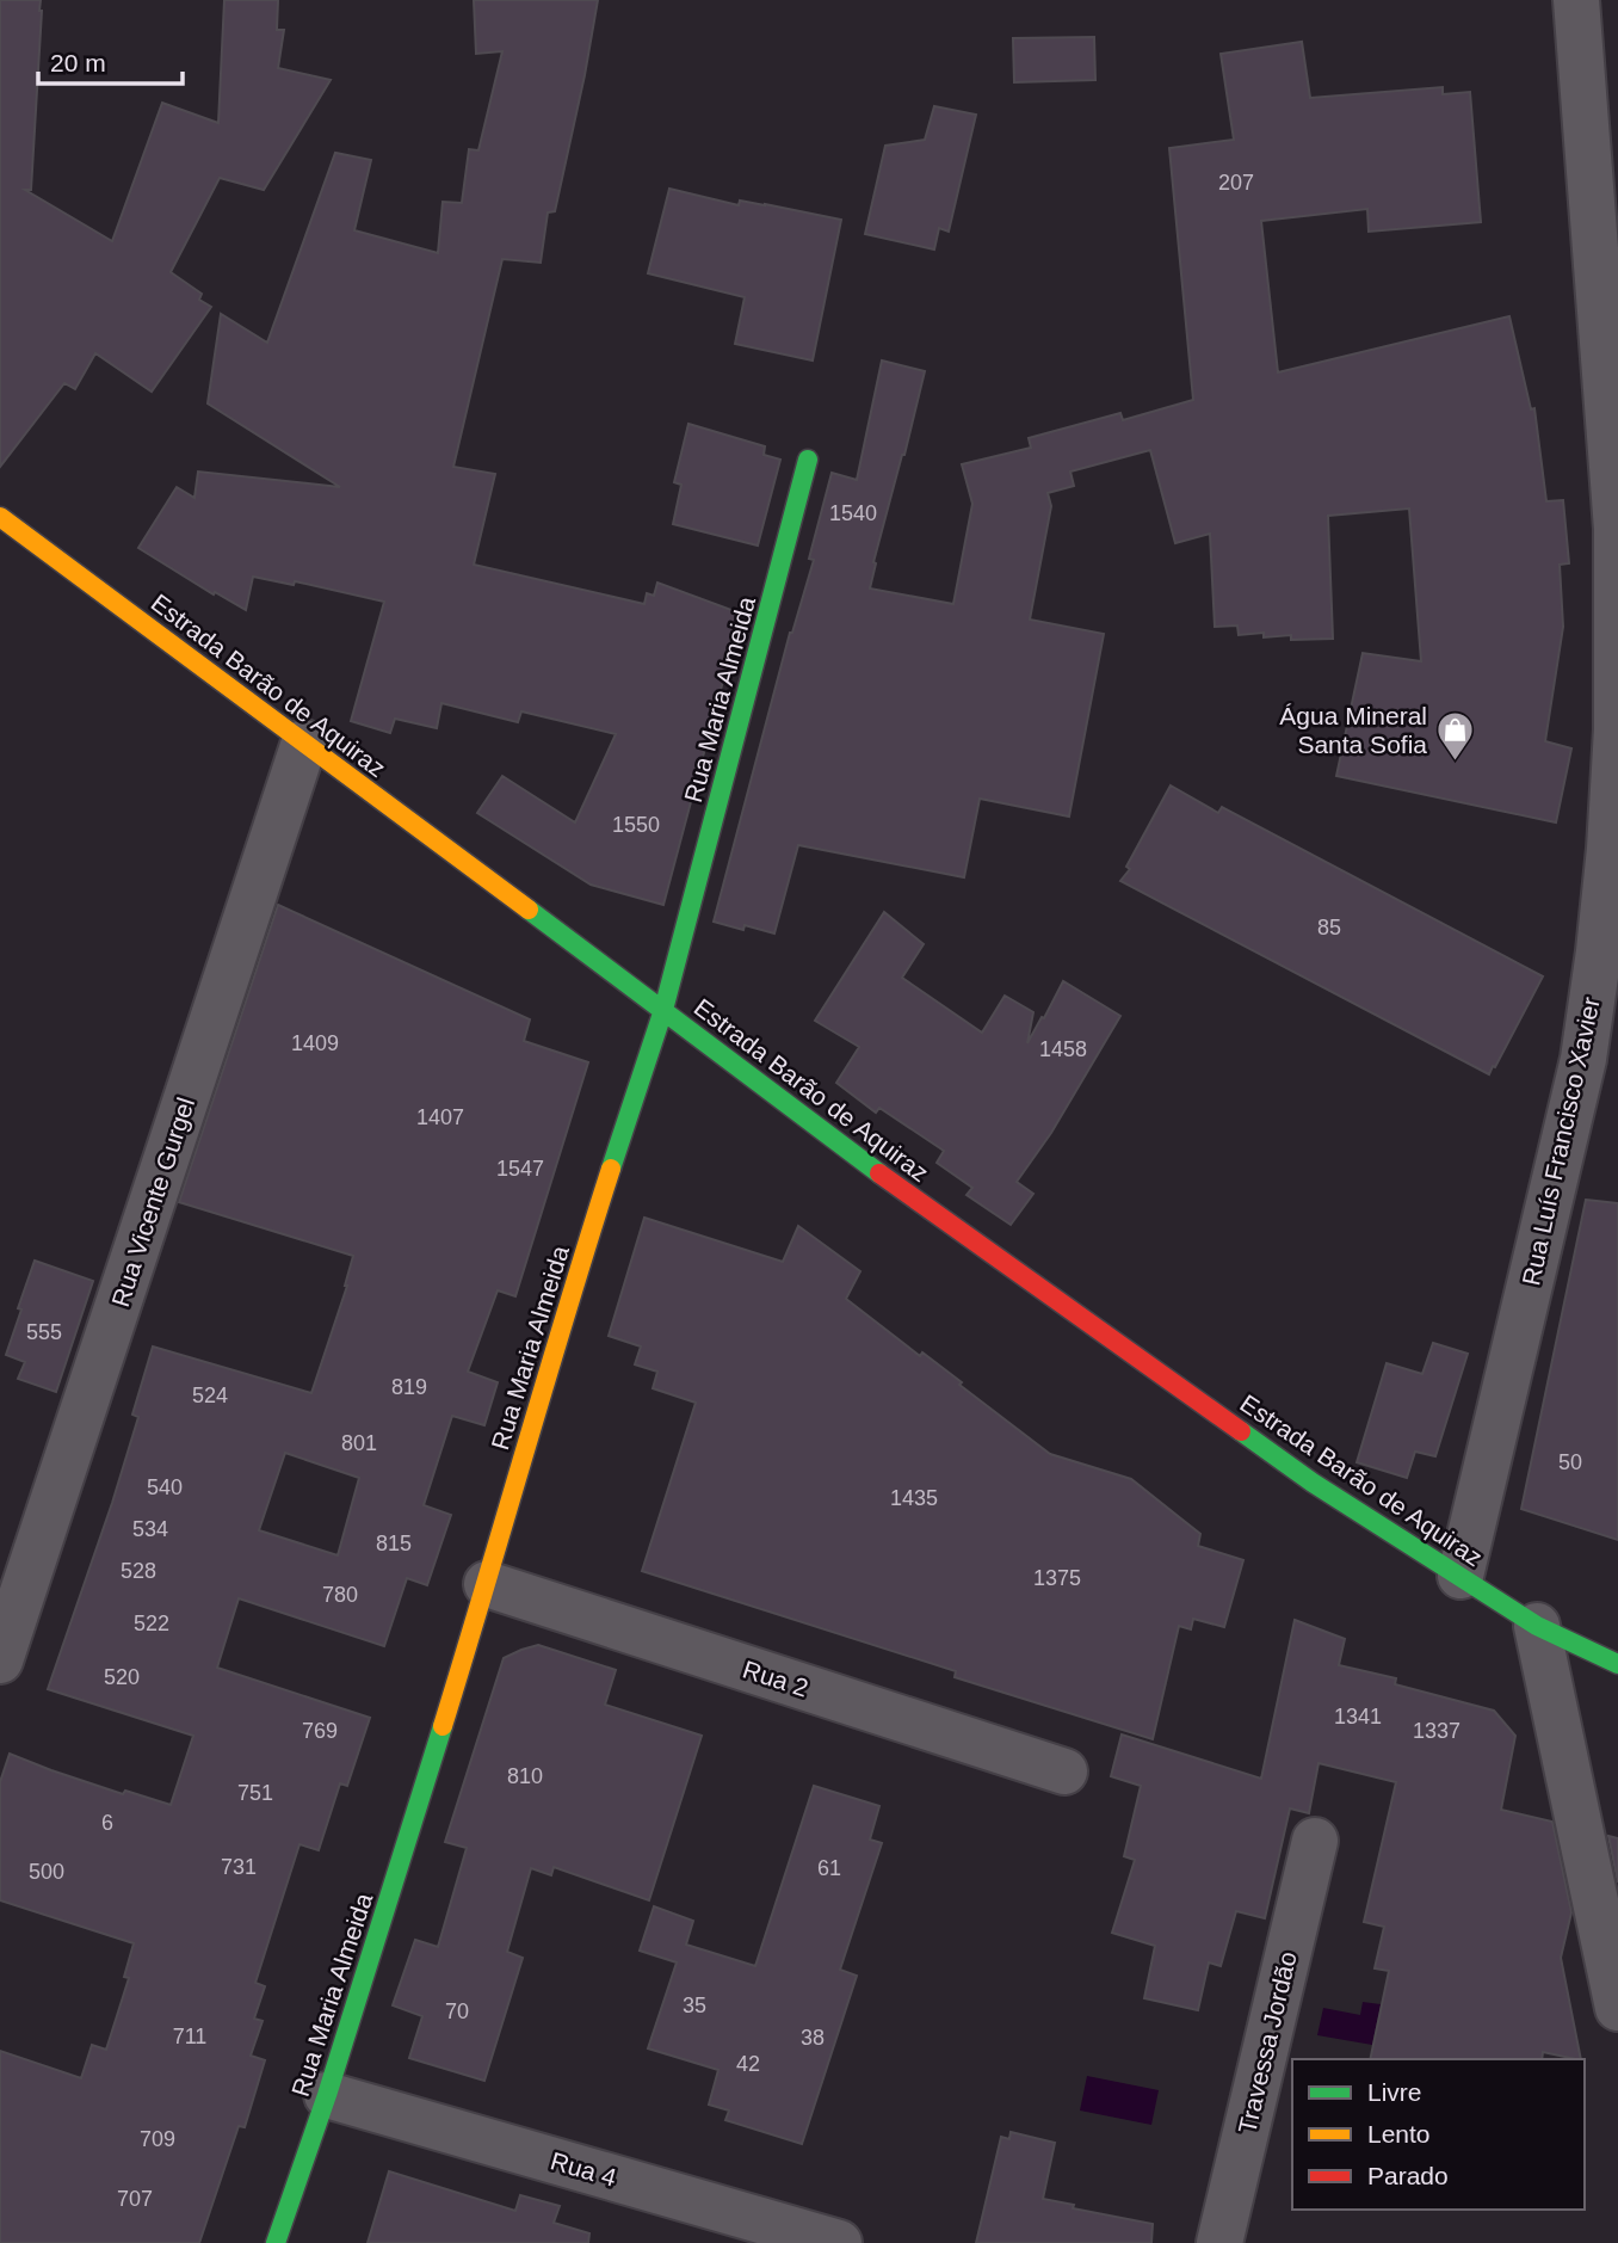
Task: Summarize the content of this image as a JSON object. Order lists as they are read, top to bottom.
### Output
{
  "streets": {
    "street": [
      "Estrada Barão de Aquiraz",
      "Rua Maria Almeida",
      "Rua Luís Francisco Xavier",
      "Rua Vicente Gurgel",
      "Rua 2",
      "Travessa Jordão",
      "Rua 4"
    ]
  },
  "crossings": [
    ["Estrada Barão de Aquiraz", "Rua Maria Almeida"],
    ["Estrada Barão de Aquiraz", "Rua Luís Francisco Xavier"],
    ["Estrada Barão de Aquiraz", "Rua Vicente Gurgel"],
    ["Rua Maria Almeida", "Rua 2"],
    ["Rua Maria Almeida", "Rua 4"]
  ],
  "places": {
    "shop": ["Água Mineral Santa Sofia"]
  },
  "house_numbers": [
    "207",
    "1540",
    "1550",
    "85",
    "1409",
    "1458",
    "1407",
    "1547",
    "555",
    "819",
    "524",
    "801",
    "50",
    "540",
    "1435",
    "534",
    "815",
    "528",
    "1375",
    "780",
    "522",
    "520",
    "1341",
    "769",
    "1337",
    "810",
    "751",
    "6",
    "731",
    "61",
    "500",
    "35",
    "70",
    "711",
    "38",
    "42",
    "709",
    "707"
  ],
  "legend": ["Livre", "Lento", "Parado"],
  "scale_bar": "20 m"
}
